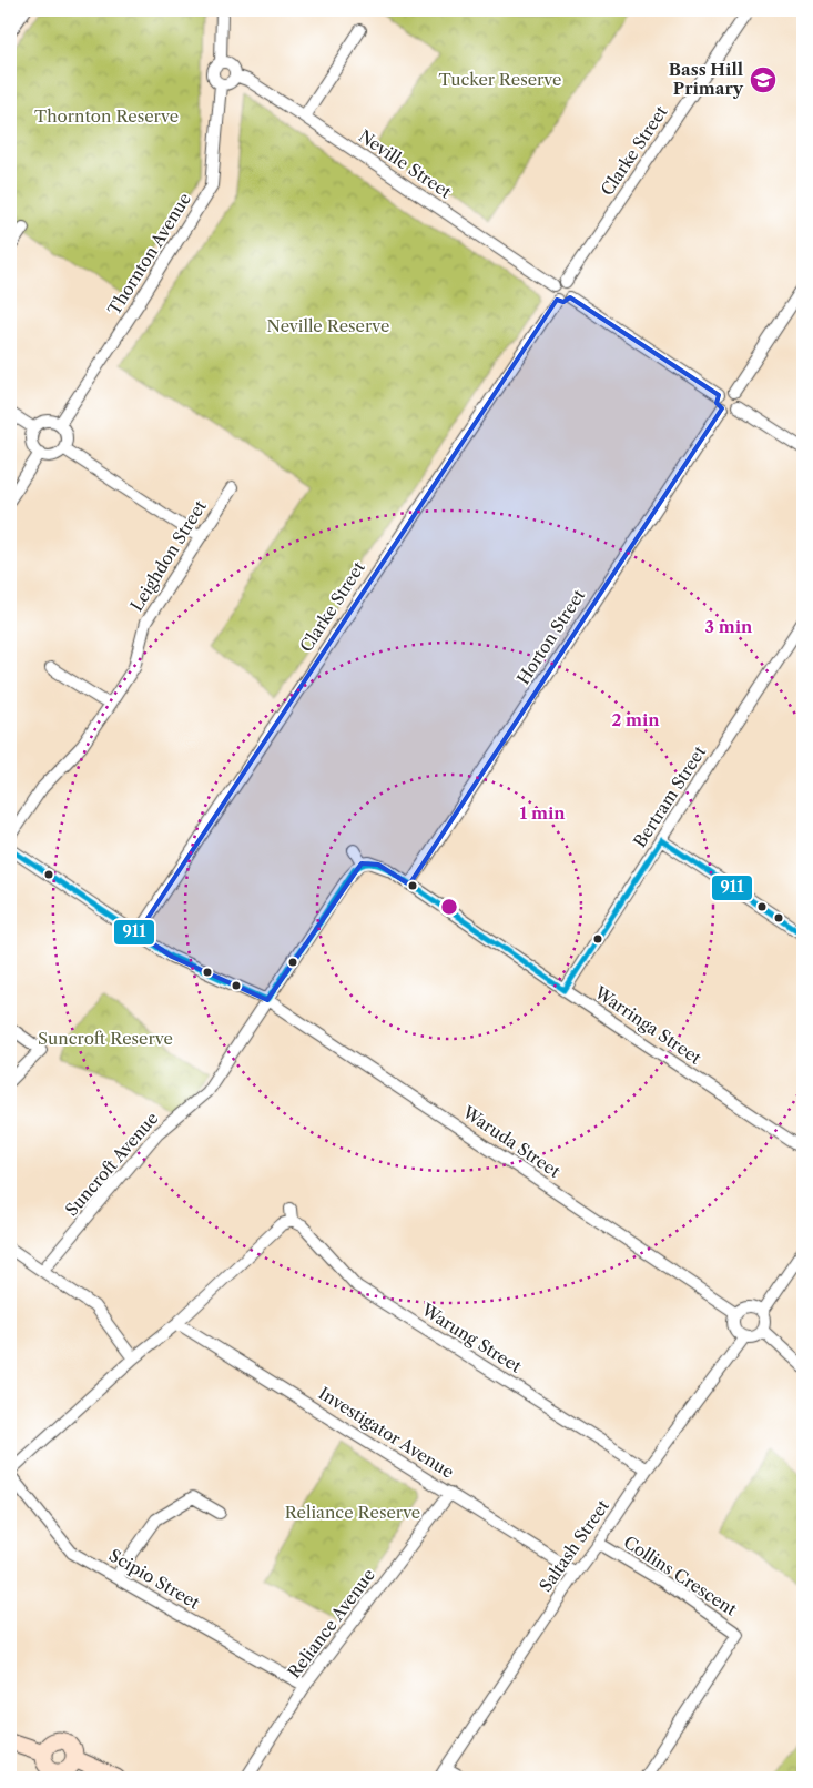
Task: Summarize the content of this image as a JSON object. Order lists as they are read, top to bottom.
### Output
{
  "streets": {
    "street": [
      "Clarke Street",
      "Neville Street",
      "Thornton Avenue",
      "Leighdon Street",
      "Horton Street",
      "Bertram Street",
      "Warringa Street",
      "Waruda Street",
      "Suncroft Avenue",
      "Warung Street",
      "Investigator Avenue",
      "Saltash Street",
      "Collins Crescent",
      "Scipio Street",
      "Reliance Avenue"
    ]
  },
  "crossings": [
    ["Clarke Street", "Neville Street"],
    ["Clarke Street", "Waruda Street"],
    ["Neville Street", "Thornton Avenue"],
    ["Horton Street", "Warringa Street"],
    ["Bertram Street", "Warringa Street"],
    ["Waruda Street", "Suncroft Avenue"],
    ["Waruda Street", "Saltash Street"],
    ["Warung Street", "Saltash Street"],
    ["Investigator Avenue", "Saltash Street"],
    ["Investigator Avenue", "Reliance Avenue"],
    ["Saltash Street", "Collins Crescent"],
    ["Scipio Street", "Reliance Avenue"]
  ],
  "parks": [
    "Tucker Reserve",
    "Thornton Reserve",
    "Neville Reserve",
    "Suncroft Reserve",
    "Reliance Reserve"
  ],
  "places": {
    "school or university": ["Bass Hill Primary"]
  },
  "lines": ["transit line 911"],
  "rings": ["3 min", "2 min", "1 min"]
}
